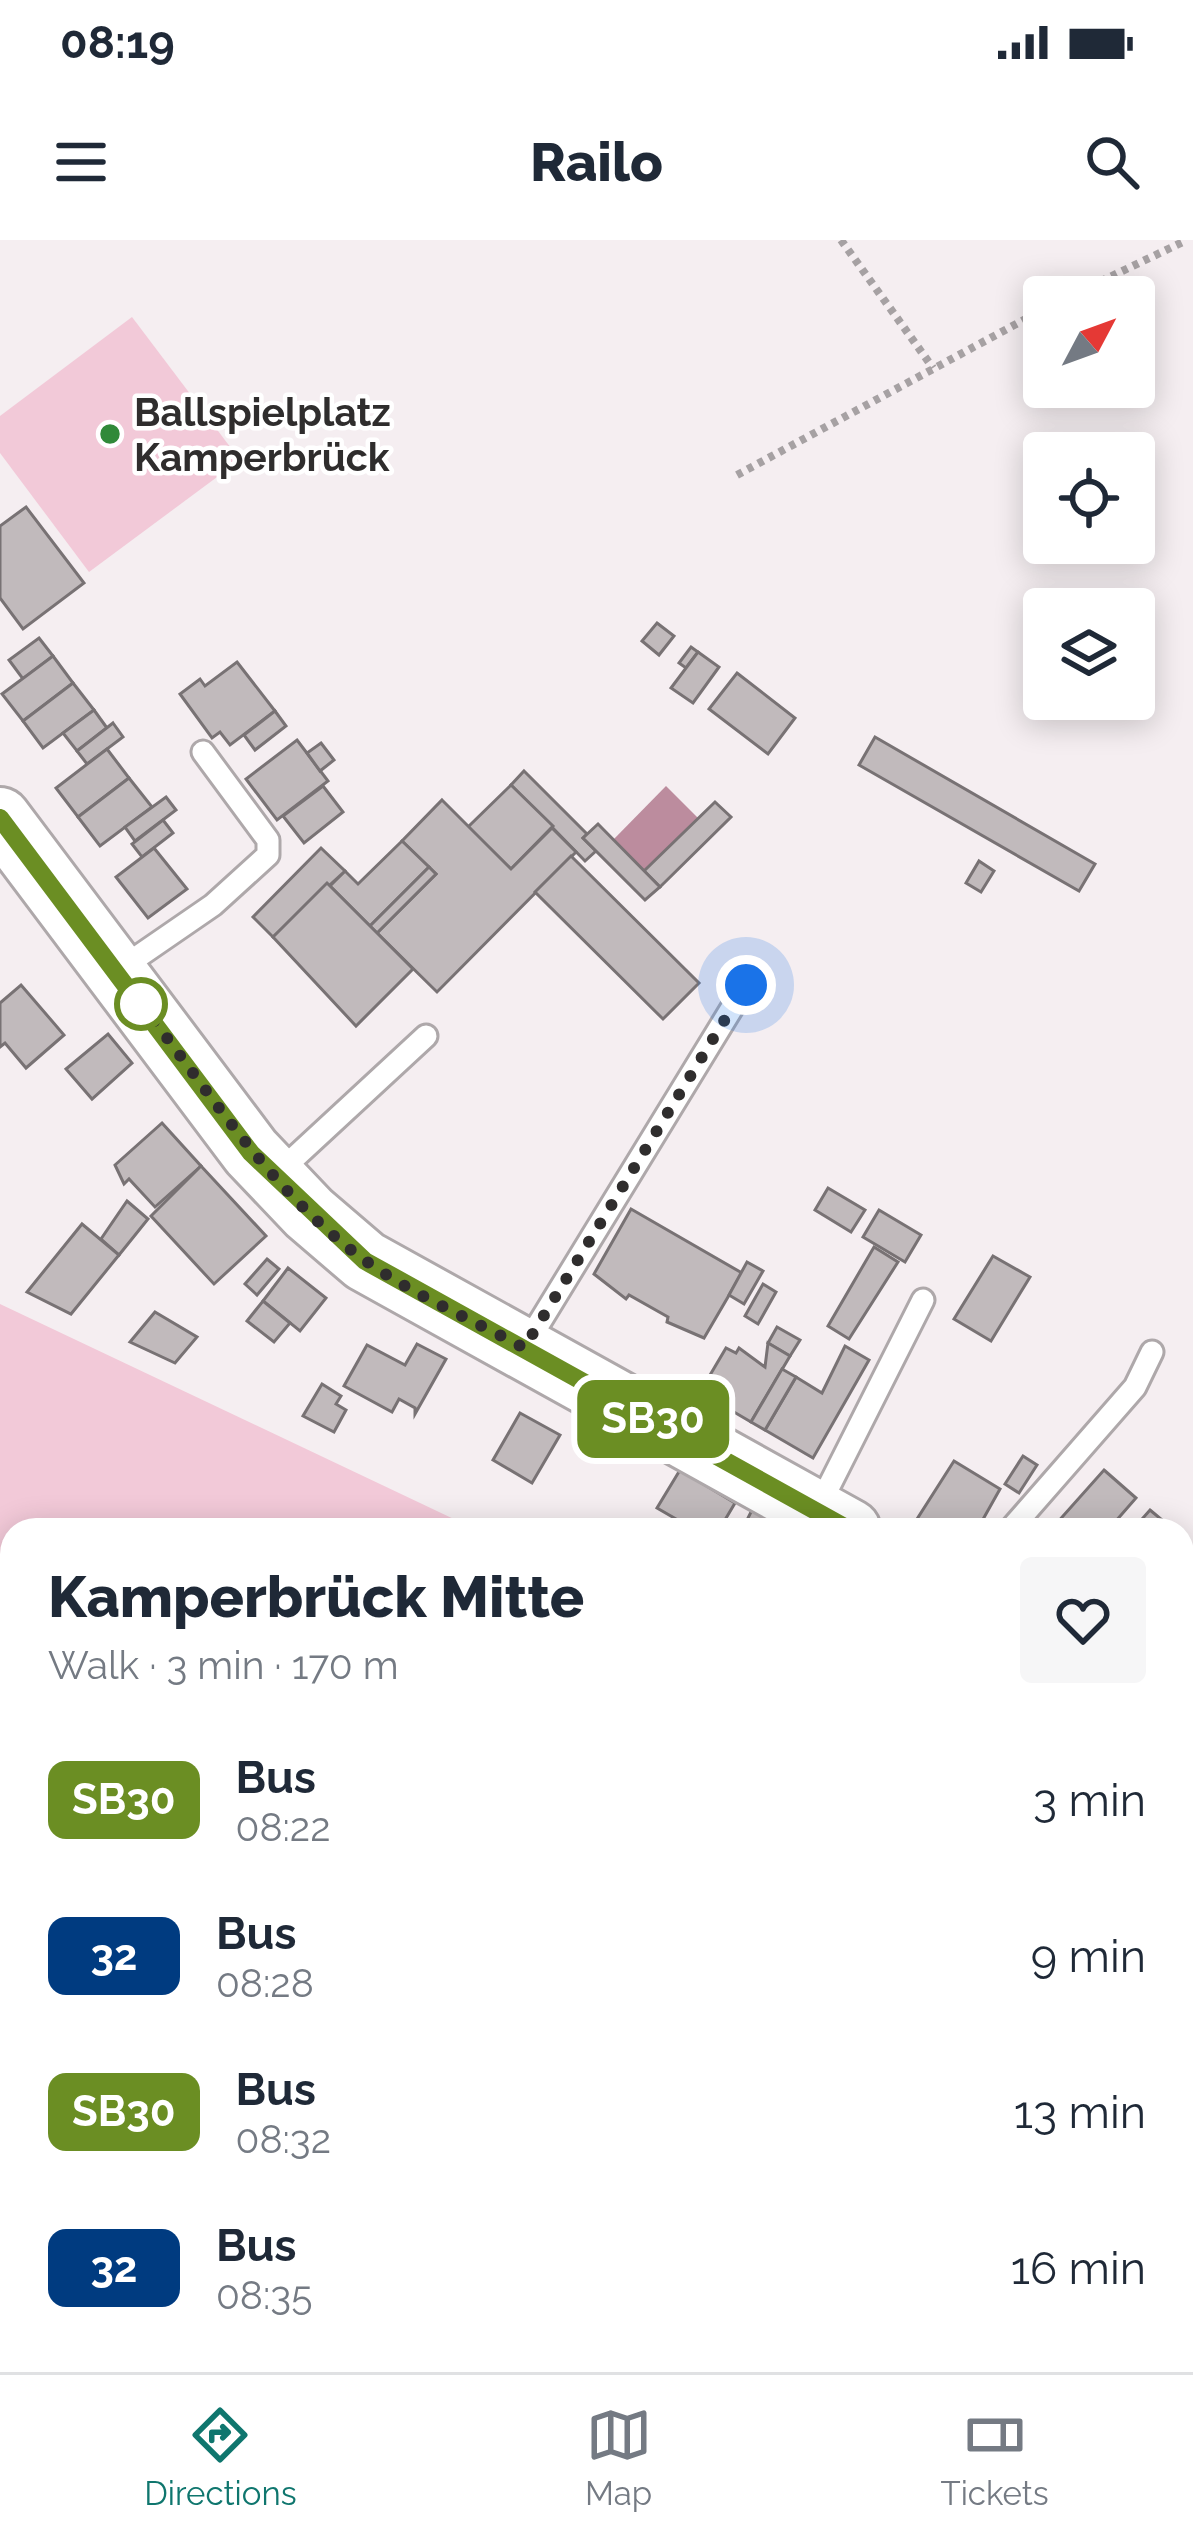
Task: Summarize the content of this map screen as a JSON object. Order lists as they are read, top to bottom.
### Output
{
  "places": ["Ballspielplatz Kamperbrück"],
  "lines": ["bus line SB30"],
  "north": "top right",
  "page": {
    "status": "08:19",
    "header": "Railo",
    "on_map": "SB30",
    "heading": ["Kamperbrück Mitte", "Walk · 3 min · 170 m"],
    "list": [
      {
        "mark": "SB30",
        "name": "Bus",
        "note": "08:22",
        "value": "3 min"
      },
      {
        "mark": "32",
        "name": "Bus",
        "note": "08:28",
        "value": "9 min"
      },
      {
        "mark": "SB30",
        "name": "Bus",
        "note": "08:32",
        "value": "13 min"
      },
      {
        "mark": "32",
        "name": "Bus",
        "note": "08:35",
        "value": "16 min"
      }
    ],
    "tabs": ["Directions", "Map", "Tickets"]
  }
}
